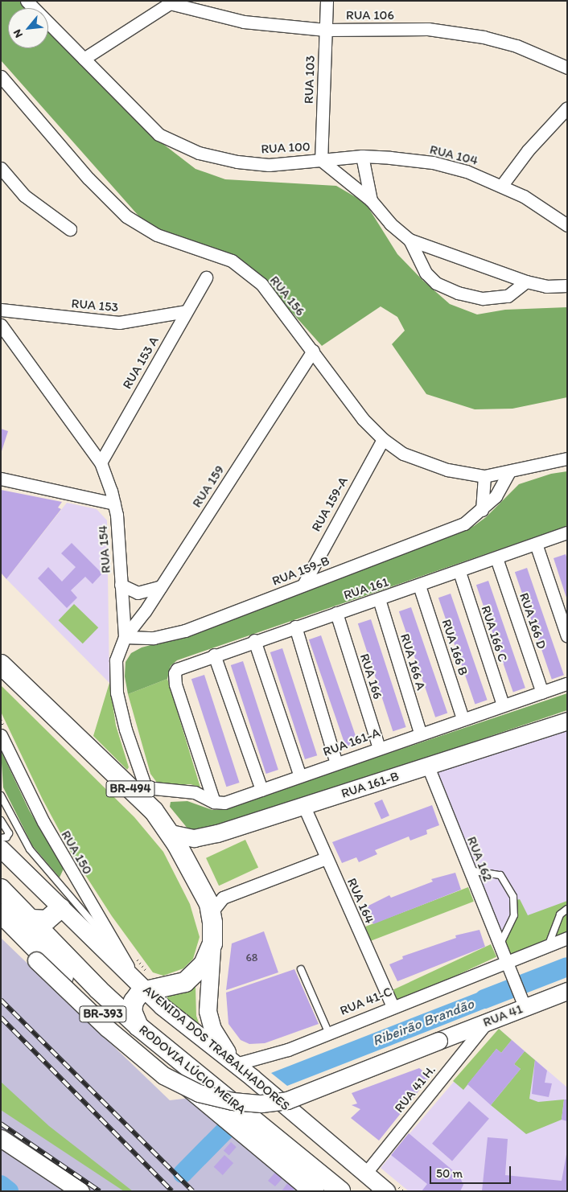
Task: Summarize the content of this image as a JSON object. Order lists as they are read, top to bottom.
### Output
{
  "streets": {
    "main road": ["BR-494", "BR-393", "RODOVIA LÚCIO MEIRA"],
    "street": [
      "RUA 106",
      "RUA 103",
      "RUA 100",
      "RUA 104",
      "RUA 156",
      "RUA 153",
      "RUA 153 A",
      "RUA 159",
      "RUA 159-A",
      "RUA 154",
      "RUA 159-B",
      "RUA 161",
      "RUA 166 D",
      "RUA 166 C",
      "RUA 166 B",
      "RUA 166 A",
      "RUA 166",
      "RUA 161-A",
      "RUA 161-B",
      "RUA 150",
      "RUA 162",
      "RUA 164",
      "RUA 41-C",
      "RUA 41",
      "AVENIDA DOS TRABALHADORES",
      "RUA 41 H."
    ]
  },
  "crossings": [
    ["RUA 106", "RUA 103"],
    ["RUA 103", "RUA 100"],
    ["RUA 103", "RUA 104"],
    ["RUA 100", "RUA 104"],
    ["RUA 156", "RUA 159"],
    ["RUA 156", "RUA 159-A"],
    ["RUA 156", "RUA 159-B"],
    ["RUA 153", "RUA 153 A"],
    ["RUA 153 A", "RUA 154"],
    ["RUA 159", "RUA 154"],
    ["RUA 159", "RUA 159-B"],
    ["RUA 159-A", "RUA 159-B"],
    ["RUA 154", "RUA 159-B"],
    ["RUA 154", "BR-494"],
    ["RUA 161", "RUA 166 D"],
    ["RUA 161", "RUA 166 C"],
    ["RUA 161", "RUA 166 B"],
    ["RUA 161", "RUA 166 A"],
    ["RUA 161", "RUA 166"],
    ["RUA 161", "RUA 161-A"],
    ["RUA 166 D", "RUA 161-A"],
    ["RUA 166 C", "RUA 161-A"],
    ["RUA 166 B", "RUA 161-A"],
    ["RUA 166 A", "RUA 161-A"],
    ["RUA 166", "RUA 161-A"],
    ["RUA 161-B", "BR-494"],
    ["RUA 161-B", "RUA 162"],
    ["RUA 161-B", "RUA 164"],
    ["RUA 150", "AVENIDA DOS TRABALHADORES"],
    ["RUA 162", "RUA 41-C"],
    ["RUA 162", "RUA 41"],
    ["RUA 164", "RUA 41-C"],
    ["RUA 41-C", "AVENIDA DOS TRABALHADORES"],
    ["RUA 41", "RUA 41 H."],
    ["AVENIDA DOS TRABALHADORES", "RUA 41 H."]
  ],
  "water": ["Ribeirão Brandão"],
  "house_numbers": ["68"],
  "scale_bar": "50 m",
  "north": "bottom left"
}
